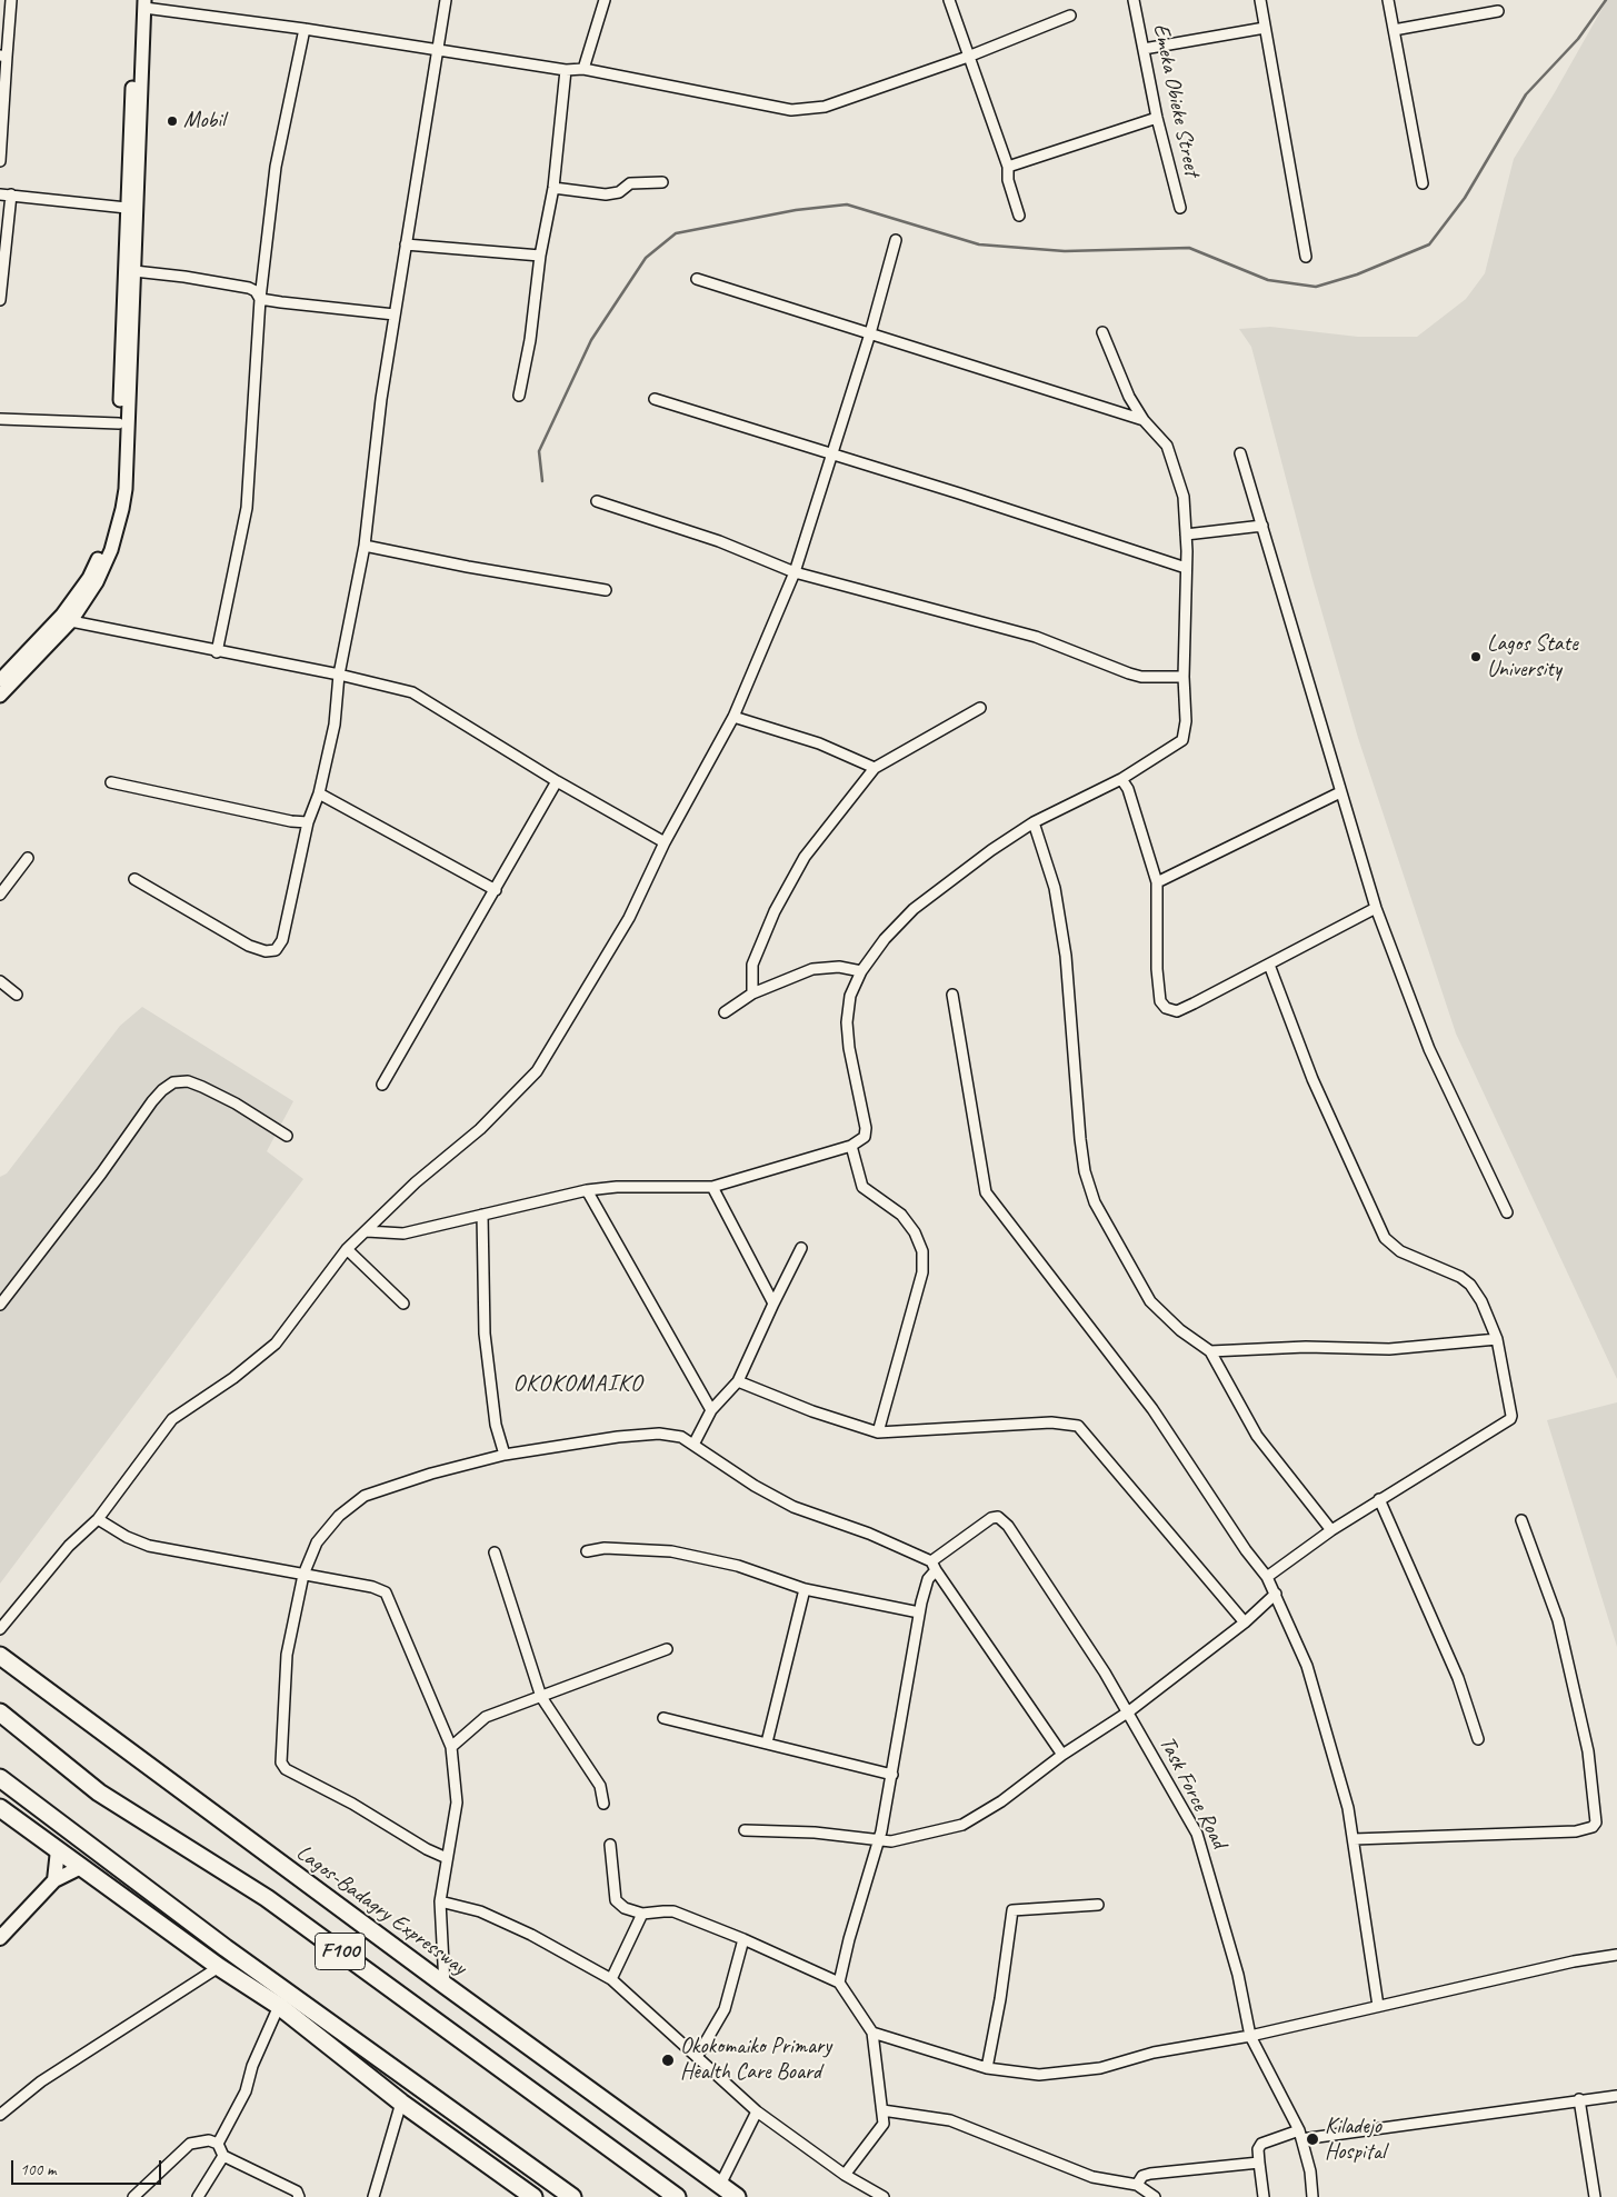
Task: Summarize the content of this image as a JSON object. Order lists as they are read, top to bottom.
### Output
{
  "streets": {
    "main road": ["Lagos-Badagry Expressway", "F100"],
    "street": ["Emeka Obieke Street", "Task Force Road"]
  },
  "districts": ["OKOKOMAIKO"],
  "places": [
    "Mobil",
    "Lagos State University",
    "Okokomaiko Primary Health Care Board",
    "Kiladejo Hospital"
  ],
  "scale_bar": "100 m"
}
